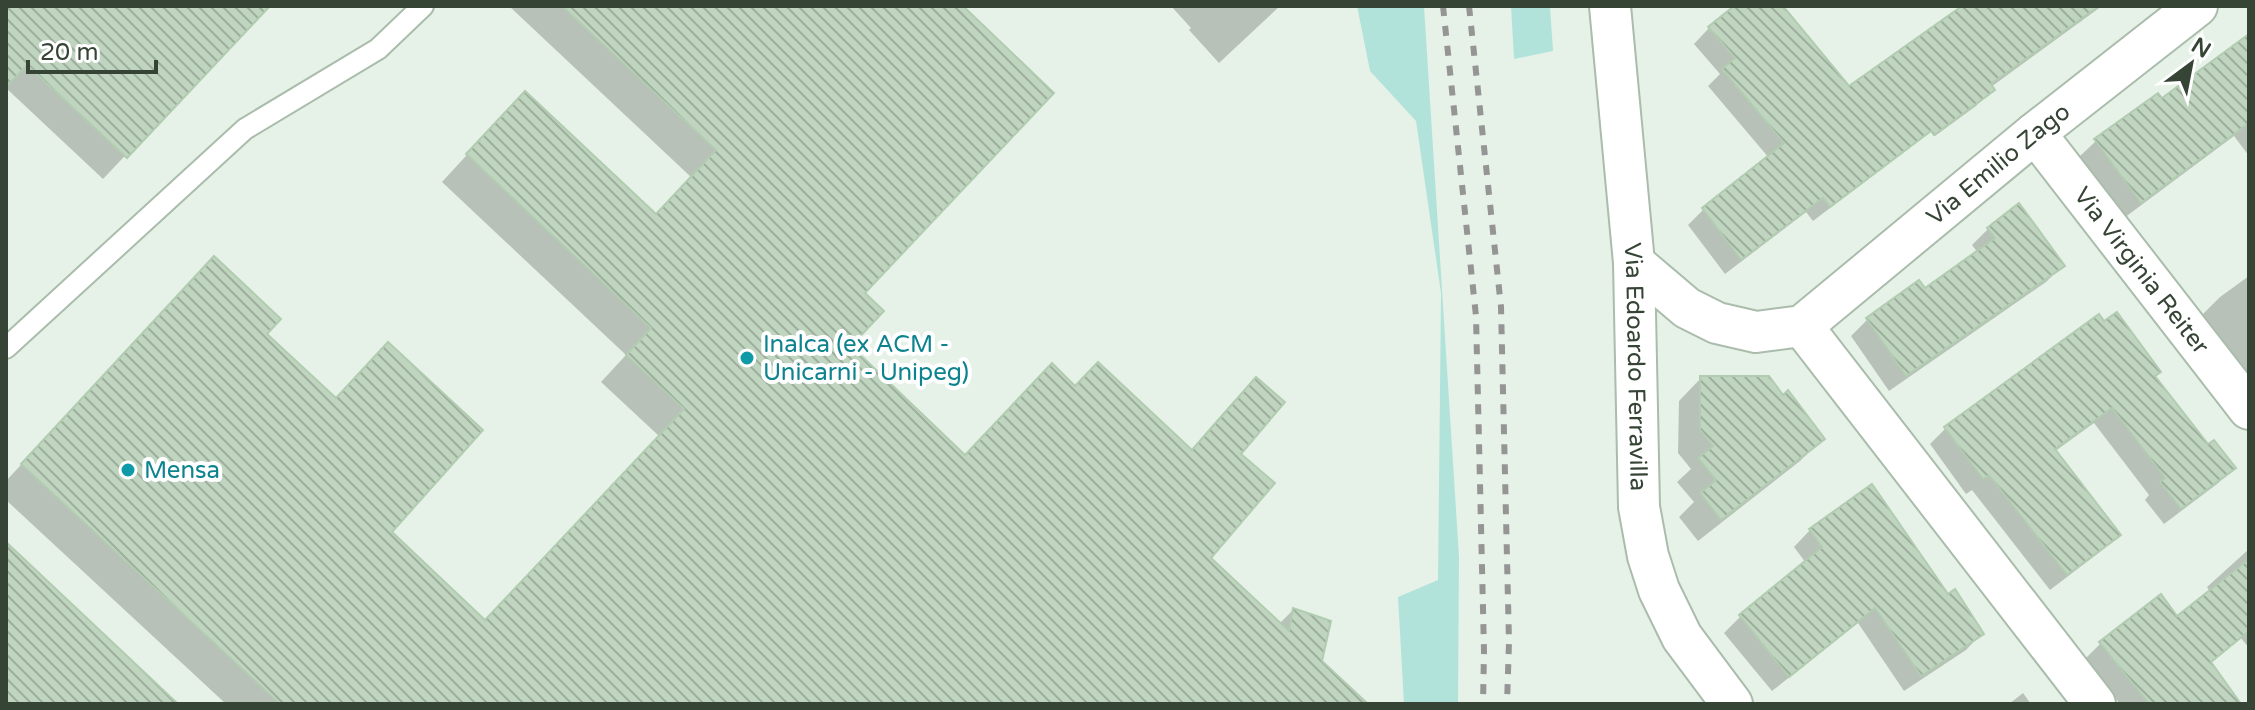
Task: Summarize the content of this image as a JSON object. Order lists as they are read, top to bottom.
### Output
{
  "streets": {
    "street": ["Via Emilio Zago", "Via Virginia Reiter", "Via Edoardo Ferravilla"]
  },
  "crossings": [
    ["Via Emilio Zago", "Via Virginia Reiter"]
  ],
  "places": ["Inalca (ex ACM - Unicarni - Unipeg)", "Mensa"],
  "scale_bar": "20 m",
  "north": "top right"
}
